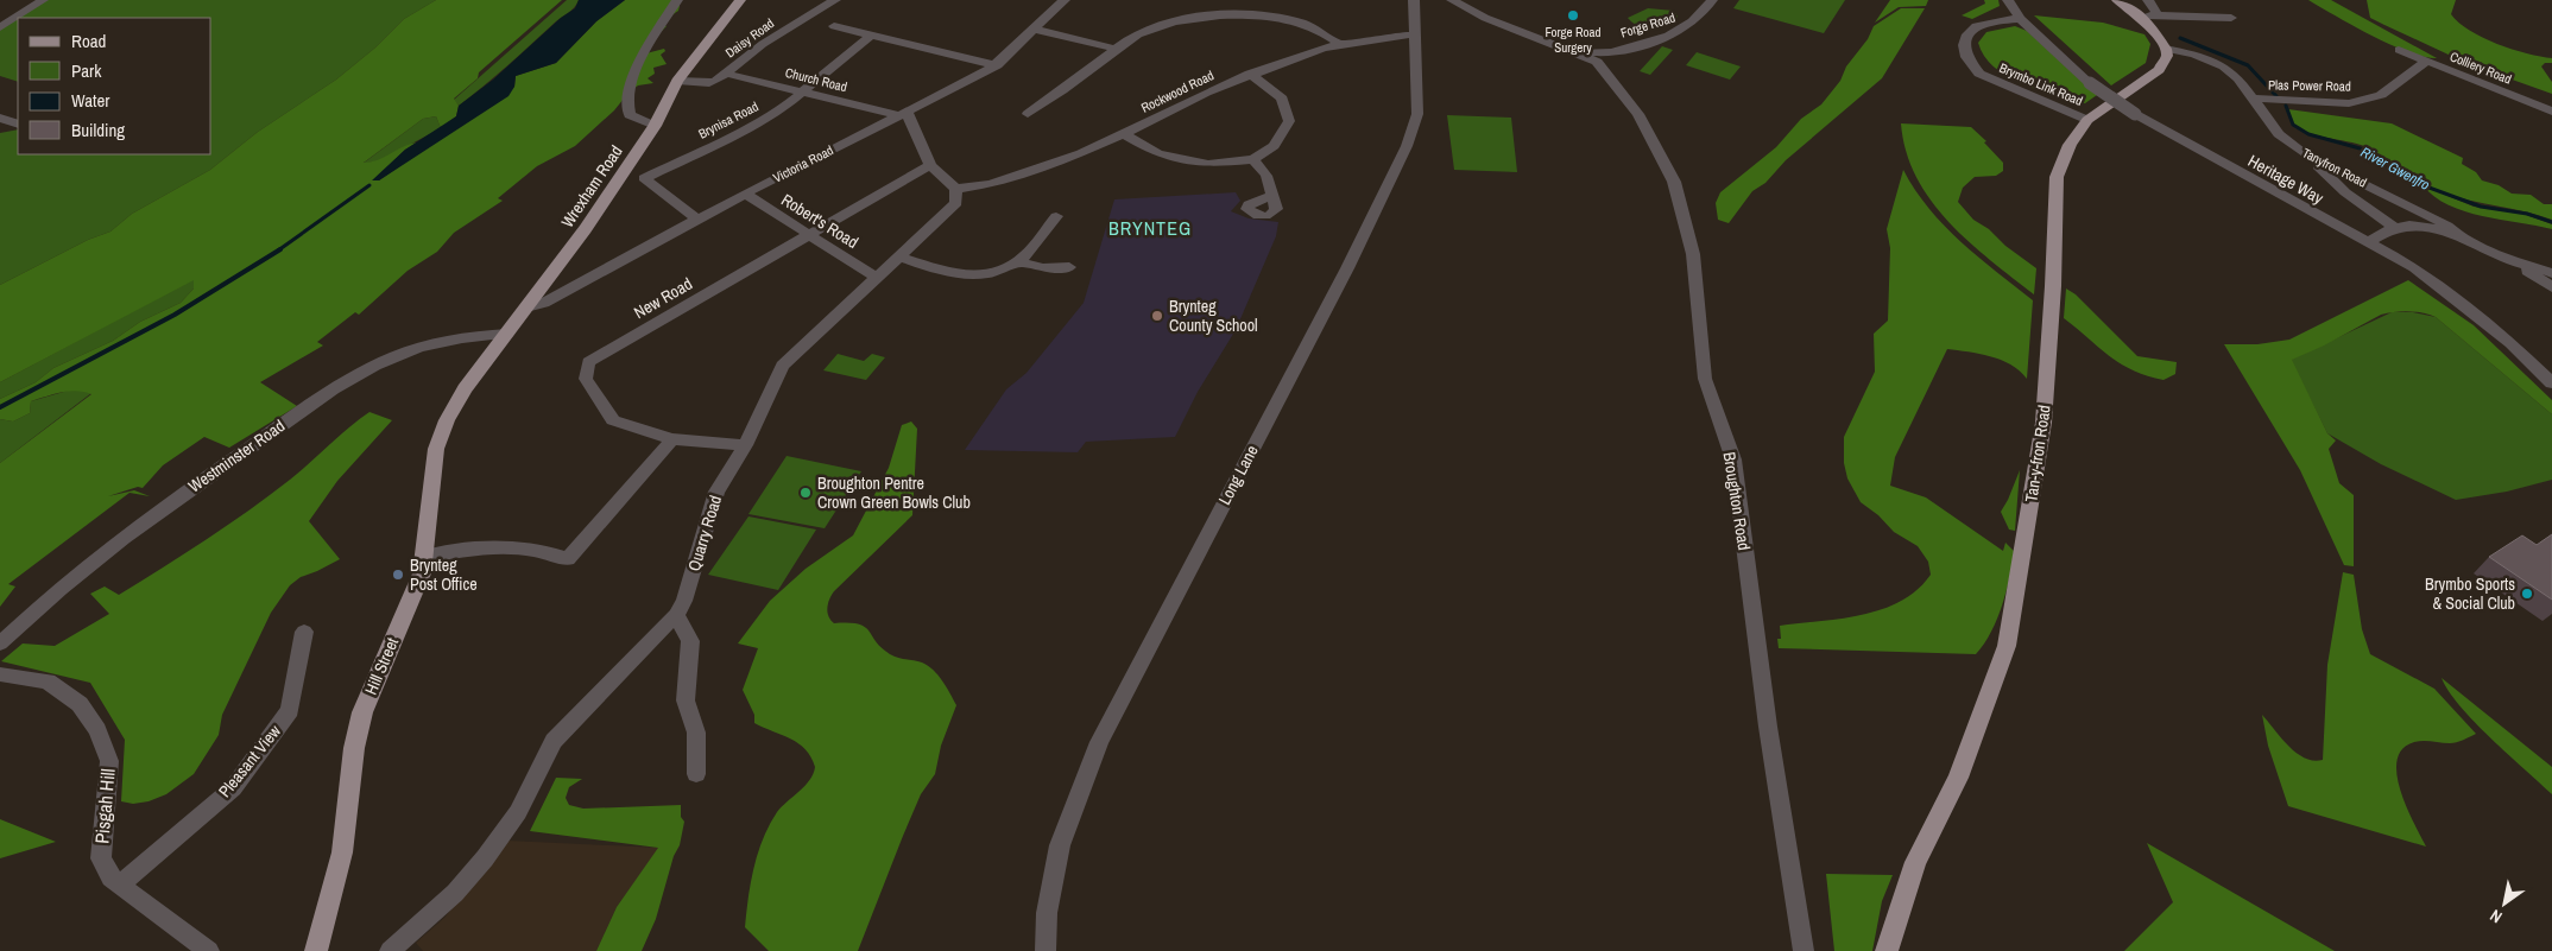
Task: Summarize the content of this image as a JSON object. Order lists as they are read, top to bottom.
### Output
{
  "streets": {
    "main road": ["Wrexham Road", "Tan-y-fron Road", "Hill Street"],
    "street": [
      "Forge Road",
      "Daisy Road",
      "Colliery Road",
      "Church Road",
      "Brymbo Link Road",
      "Plas Power Road",
      "Rockwood Road",
      "Brynisa Road",
      "Victoria Road",
      "Tanyfron Road",
      "Heritage Way",
      "Robert's Road",
      "New Road",
      "Westminster Road",
      "Long Lane",
      "Broughton Road",
      "Quarry Road",
      "Pleasant View",
      "Pisgah Hill"
    ]
  },
  "crossings": [
    ["Forge Road", "Broughton Road"],
    ["Daisy Road", "Church Road"],
    ["Daisy Road", "Wrexham Road"],
    ["Colliery Road", "Plas Power Road"],
    ["Church Road", "Brynisa Road"],
    ["Church Road", "Victoria Road"],
    ["Brymbo Link Road", "Heritage Way"],
    ["Brymbo Link Road", "Tan-y-fron Road"],
    ["Plas Power Road", "Tanyfron Road"],
    ["Rockwood Road", "Long Lane"],
    ["Rockwood Road", "Quarry Road"],
    ["Brynisa Road", "Victoria Road"],
    ["Victoria Road", "Wrexham Road"],
    ["Victoria Road", "Robert's Road"],
    ["Tanyfron Road", "Tan-y-fron Road"],
    ["Wrexham Road", "Westminster Road"],
    ["Wrexham Road", "Hill Street"],
    ["Robert's Road", "New Road"],
    ["Robert's Road", "Quarry Road"],
    ["New Road", "Quarry Road"],
    ["Pleasant View", "Pisgah Hill"]
  ],
  "districts": ["BRYNTEG"],
  "water": ["River Gwenfro"],
  "places": [
    "Forge Road Surgery",
    "Brynteg County School",
    "Broughton Pentre Crown Green Bowls Club",
    "Brynteg Post Office",
    "Brymbo Sports & Social Club"
  ],
  "legend": [
    "Road",
    "Park",
    "Water",
    "Building"
  ],
  "north": "bottom left"
}
